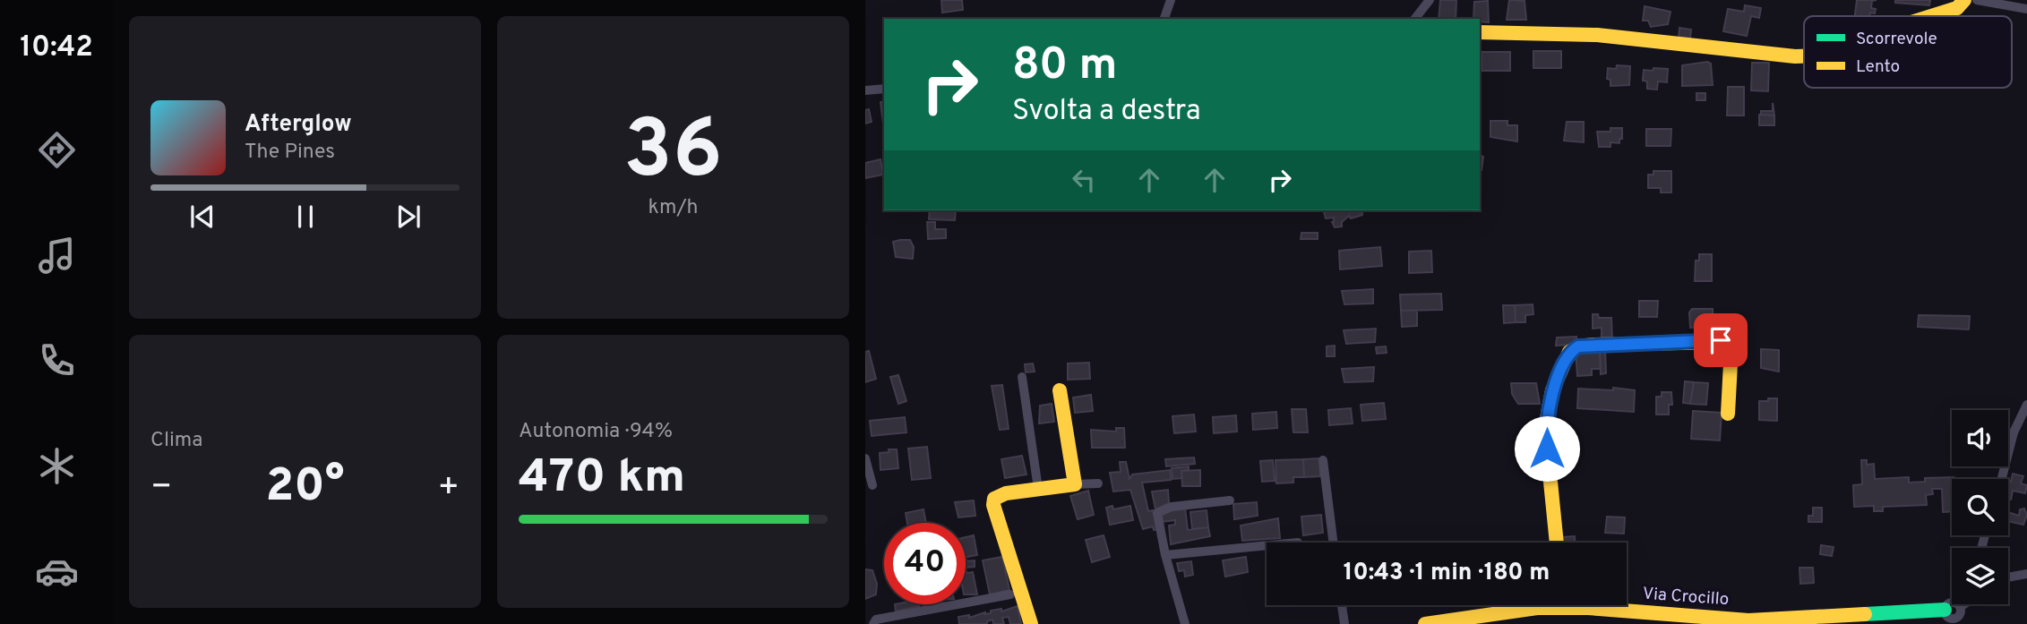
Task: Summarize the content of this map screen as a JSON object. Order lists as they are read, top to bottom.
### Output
{
  "streets": {
    "street": ["Via Crocillo"]
  },
  "legend": ["Scorrevole", "Lento"],
  "page": {
    "tabs": "10:42",
    "tile": [
      ["36", "km/h"],
      "Clima",
      ["Autonomia · 94%", "470 km"]
    ],
    "turn": ["80 m", "Svolta a destra"],
    "song": ["Afterglow", "The Pines"],
    "heat": ["−", "20°", "+"],
    "limit": "40",
    "trip": "10:43 · 1 min · 180 m"
  }
}
